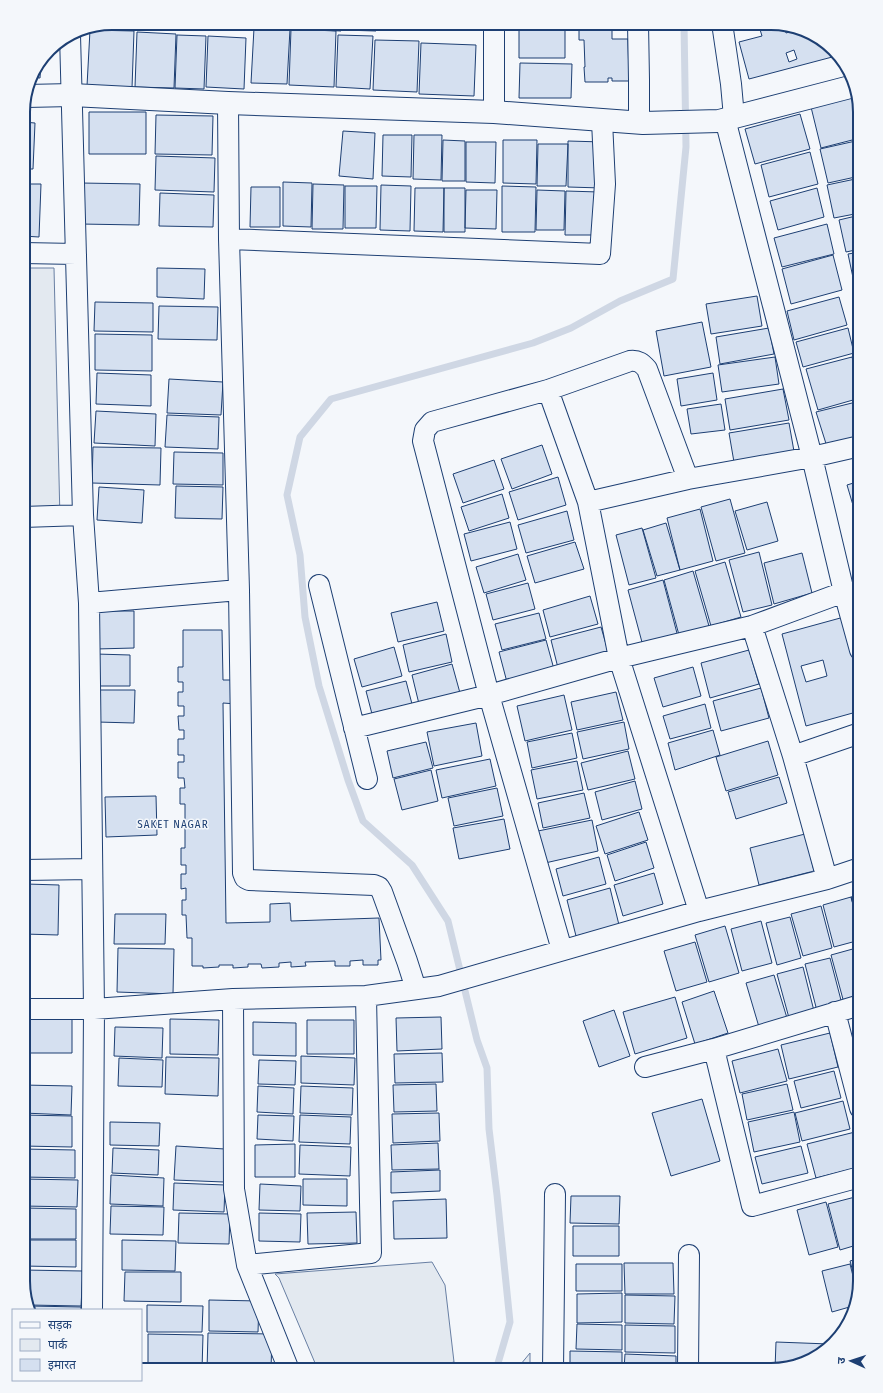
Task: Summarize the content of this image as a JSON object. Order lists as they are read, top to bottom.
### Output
{
  "districts": ["SAKET NAGAR"],
  "legend": ["सड़क", "पार्क", "इमारत"],
  "north": "left"
}
